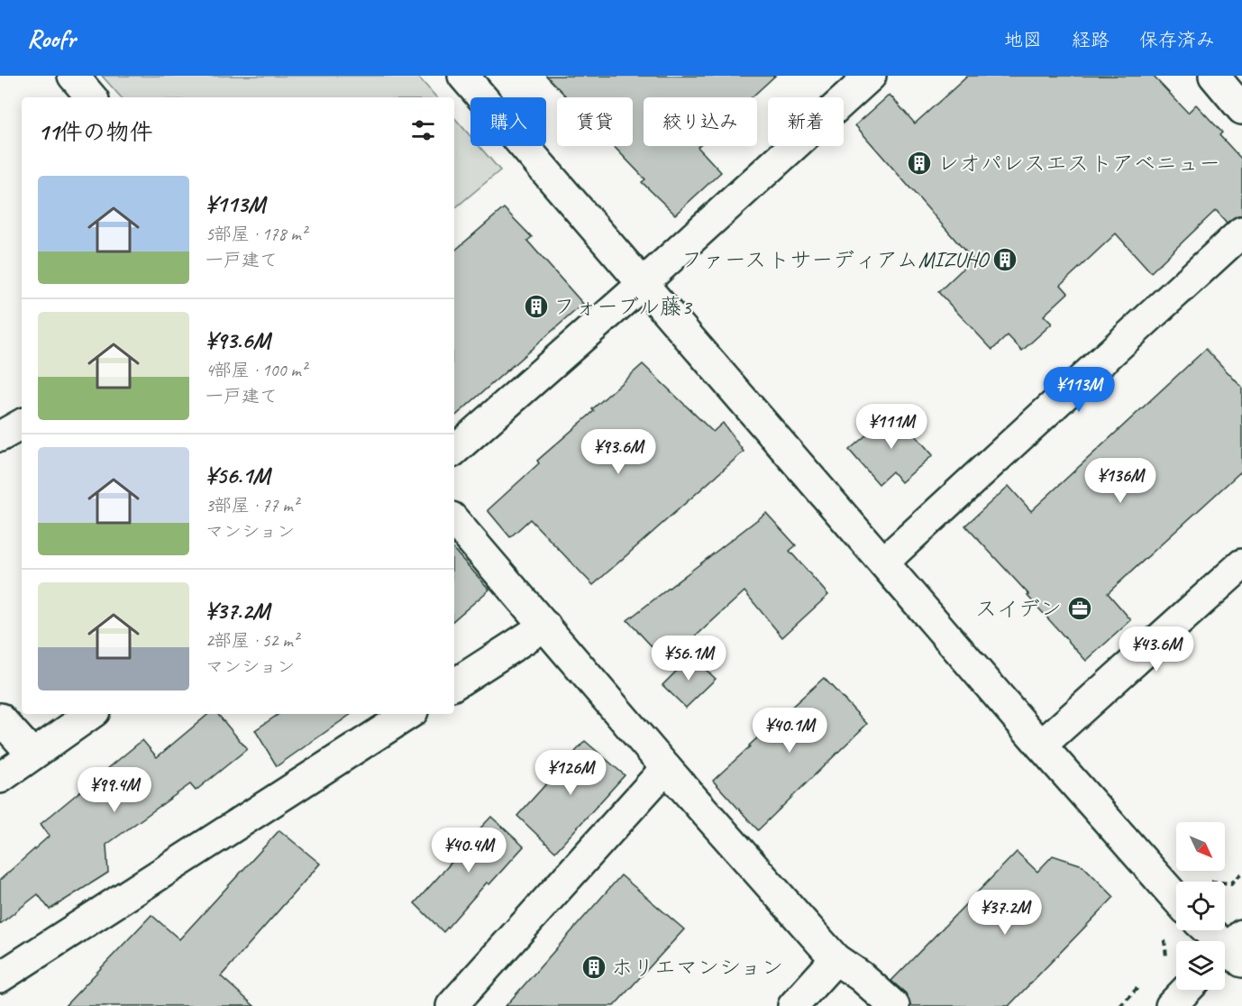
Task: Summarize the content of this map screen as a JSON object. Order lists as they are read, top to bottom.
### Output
{
  "places": {
    "building": [
      "レオパレスエストアベニュー",
      "ファーストサーディアムMIZUHO",
      "フォーブル藤3",
      "ホリエマンション"
    ],
    "office": ["スイデン"]
  },
  "north": "bottom right",
  "page": {
    "header": "Roofr",
    "nav": ["地図", "経路", "保存済み"],
    "chip": [
      "購入",
      "賃貸",
      "絞り込み",
      "新着"
    ],
    "heading": "11件の物件",
    "list": [
      {
        "name": "¥113M",
        "note": "5部屋 · 178 m² · 一戸建て"
      },
      {
        "name": "¥93.6M",
        "note": "4部屋 · 100 m² · 一戸建て"
      },
      {
        "name": "¥56.1M",
        "note": "3部屋 · 77 m² · マンション"
      },
      {
        "name": "¥37.2M",
        "note": "2部屋 · 52 m² · マンション"
      }
    ],
    "price": [
      "¥113M",
      "¥111M",
      "¥93.6M",
      "¥136M",
      "¥43.6M",
      "¥56.1M",
      "¥40.1M",
      "¥126M",
      "¥99.4M",
      "¥40.4M",
      "¥37.2M"
    ]
  }
}
